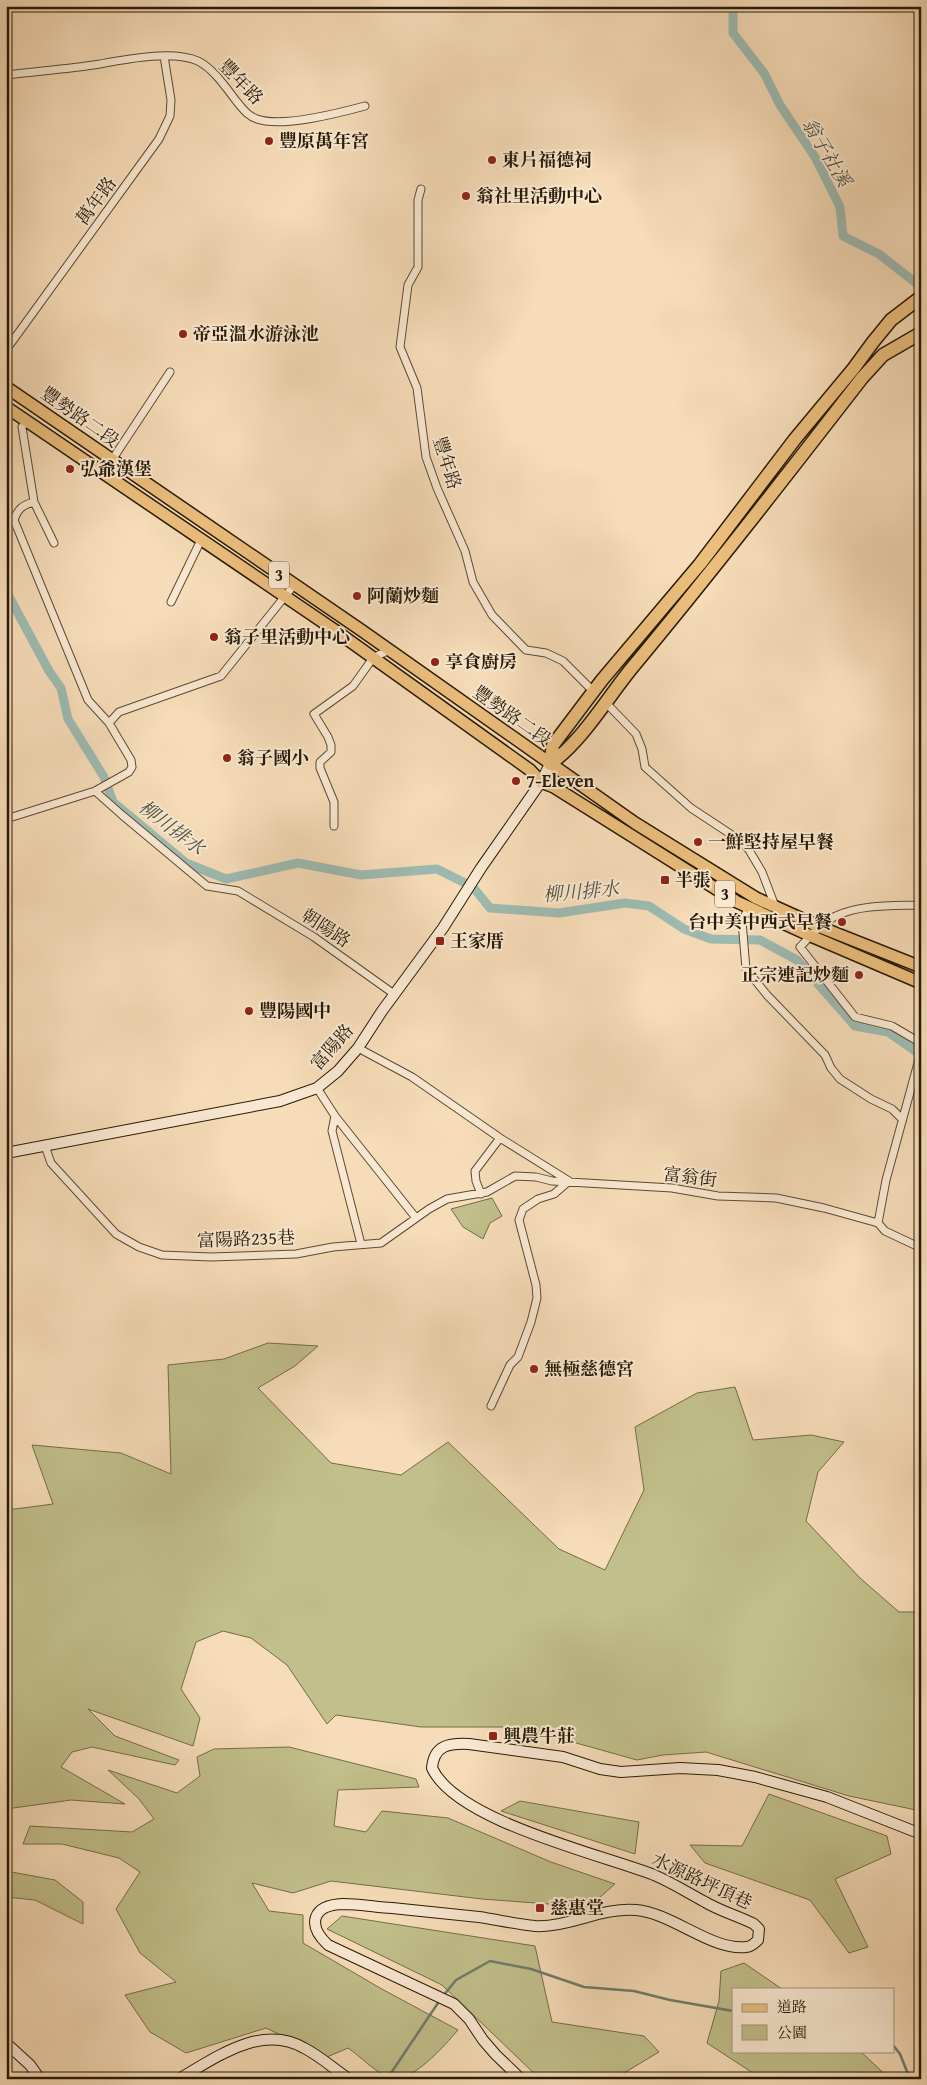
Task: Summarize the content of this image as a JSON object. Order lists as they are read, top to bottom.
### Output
{
  "streets": {
    "main road": ["豐勢路二段", "3"],
    "street": [
      "豐年路",
      "萬年路",
      "朝陽路",
      "富陽路",
      "富翁街",
      "富陽路235巷",
      "水源路坪頂巷"
    ]
  },
  "crossings": [
    ["豐年路", "萬年路"],
    ["豐勢路二段", "富陽路"],
    ["朝陽路", "富陽路"],
    ["富陽路", "富翁街"],
    ["富陽路", "富陽路235巷"],
    ["富翁街", "富陽路235巷"]
  ],
  "water": ["翁子社溪", "柳川排水"],
  "places": {
    "other": [
      "豐原萬年宮",
      "東片福德祠",
      "翁社里活動中心",
      "帝亞溫水游泳池",
      "弘爺漢堡",
      "阿蘭炒麵",
      "翁子里活動中心",
      "享食廚房",
      "翁子國小",
      "7-Eleven",
      "一鮮堅持屋早餐",
      "台中美中西式早餐",
      "正宗連記炒麵",
      "豐陽國中",
      "無極慈德宮"
    ],
    "transit": [
      "半張",
      "王家厝",
      "興農牛莊",
      "慈惠堂"
    ]
  },
  "legend": ["道路", "公園"]
}
